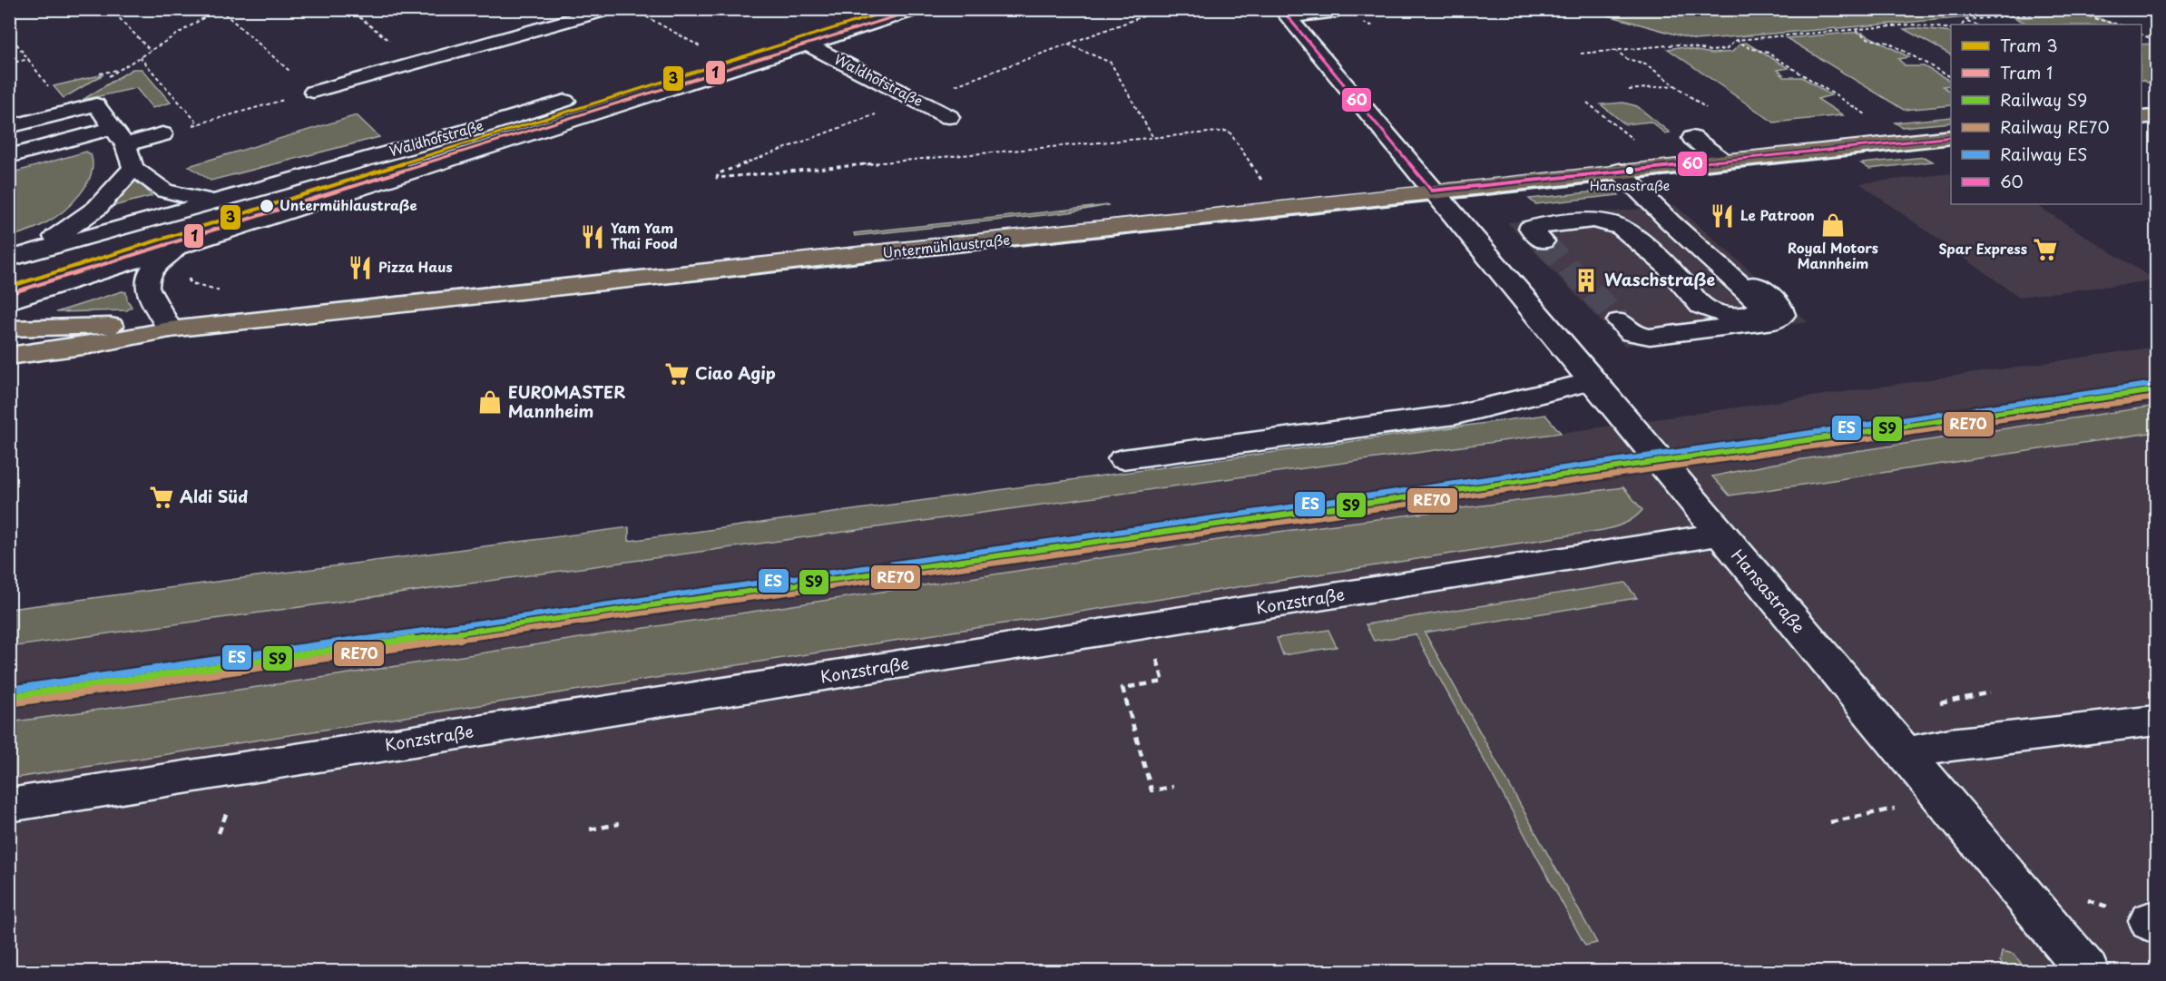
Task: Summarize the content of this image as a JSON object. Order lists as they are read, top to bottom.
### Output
{
  "streets": {
    "main road": ["Untermühlaustraße"],
    "street": ["Waldhofstraße", "Hansastraße", "Konzstraße"]
  },
  "crossings": [
    ["Untermühlaustraße", "Hansastraße"],
    ["Hansastraße", "Konzstraße"]
  ],
  "places": {
    "other": ["Hansastraße", "Untermühlaustraße"],
    "restaurant": ["Le Patroon", "Yam Yam Thai Food", "Pizza Haus"],
    "shop": ["Royal Motors Mannheim", "EUROMASTER Mannheim"],
    "supermarket": ["Spar Express", "Ciao Agip", "Aldi Süd"],
    "building": ["Waschstraße"]
  },
  "lines": [
    "tram line 3",
    "transit line 60",
    "tram line 1",
    "rail line ES",
    "rail line S9",
    "rail line RE70"
  ],
  "legend": [
    "Tram 3",
    "Tram 1",
    "Railway S9",
    "Railway RE70",
    "Railway ES",
    "60"
  ]
}
